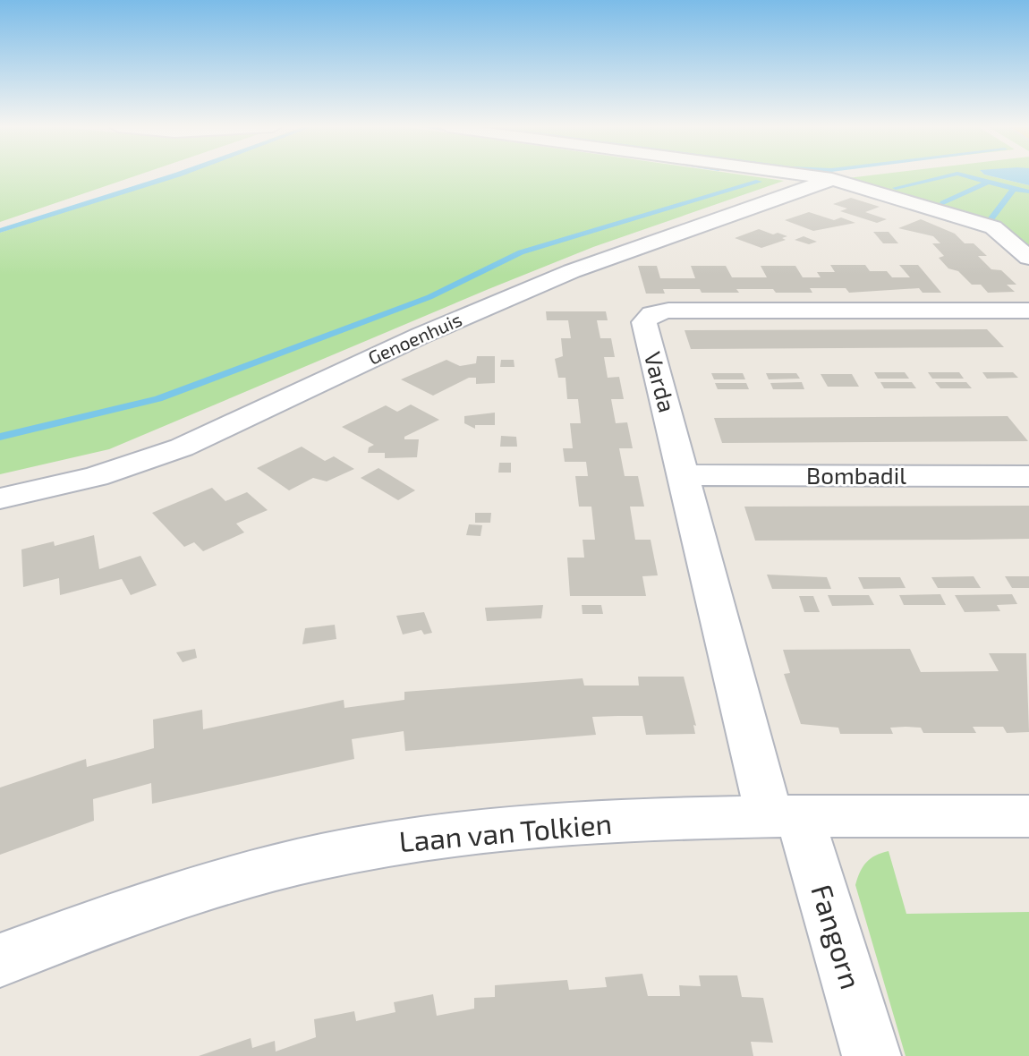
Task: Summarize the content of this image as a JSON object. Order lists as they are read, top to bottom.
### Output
{
  "streets": {
    "street": [
      "Genoenhuis",
      "Varda",
      "Bombadil",
      "Laan van Tolkien",
      "Fangorn"
    ]
  },
  "crossings": [
    ["Varda", "Bombadil"],
    ["Varda", "Laan van Tolkien"],
    ["Varda", "Fangorn"],
    ["Laan van Tolkien", "Fangorn"]
  ]
}
